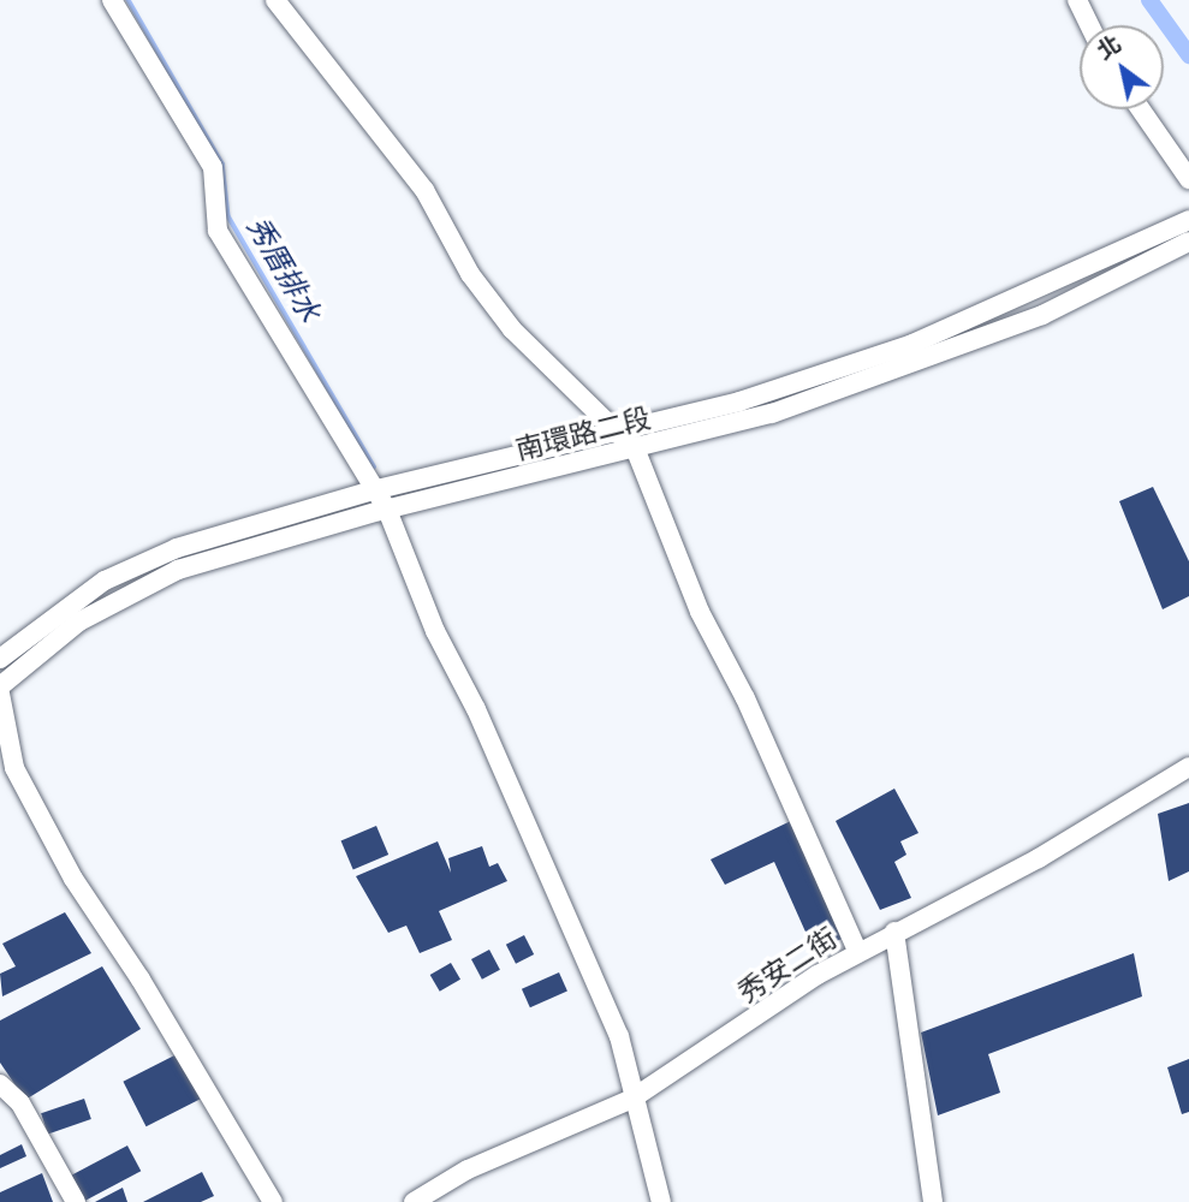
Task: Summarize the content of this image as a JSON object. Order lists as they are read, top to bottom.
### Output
{
  "streets": {
    "street": ["南環路二段", "秀安二街"]
  },
  "water": ["秀厝排水"],
  "north": "top left"
}
